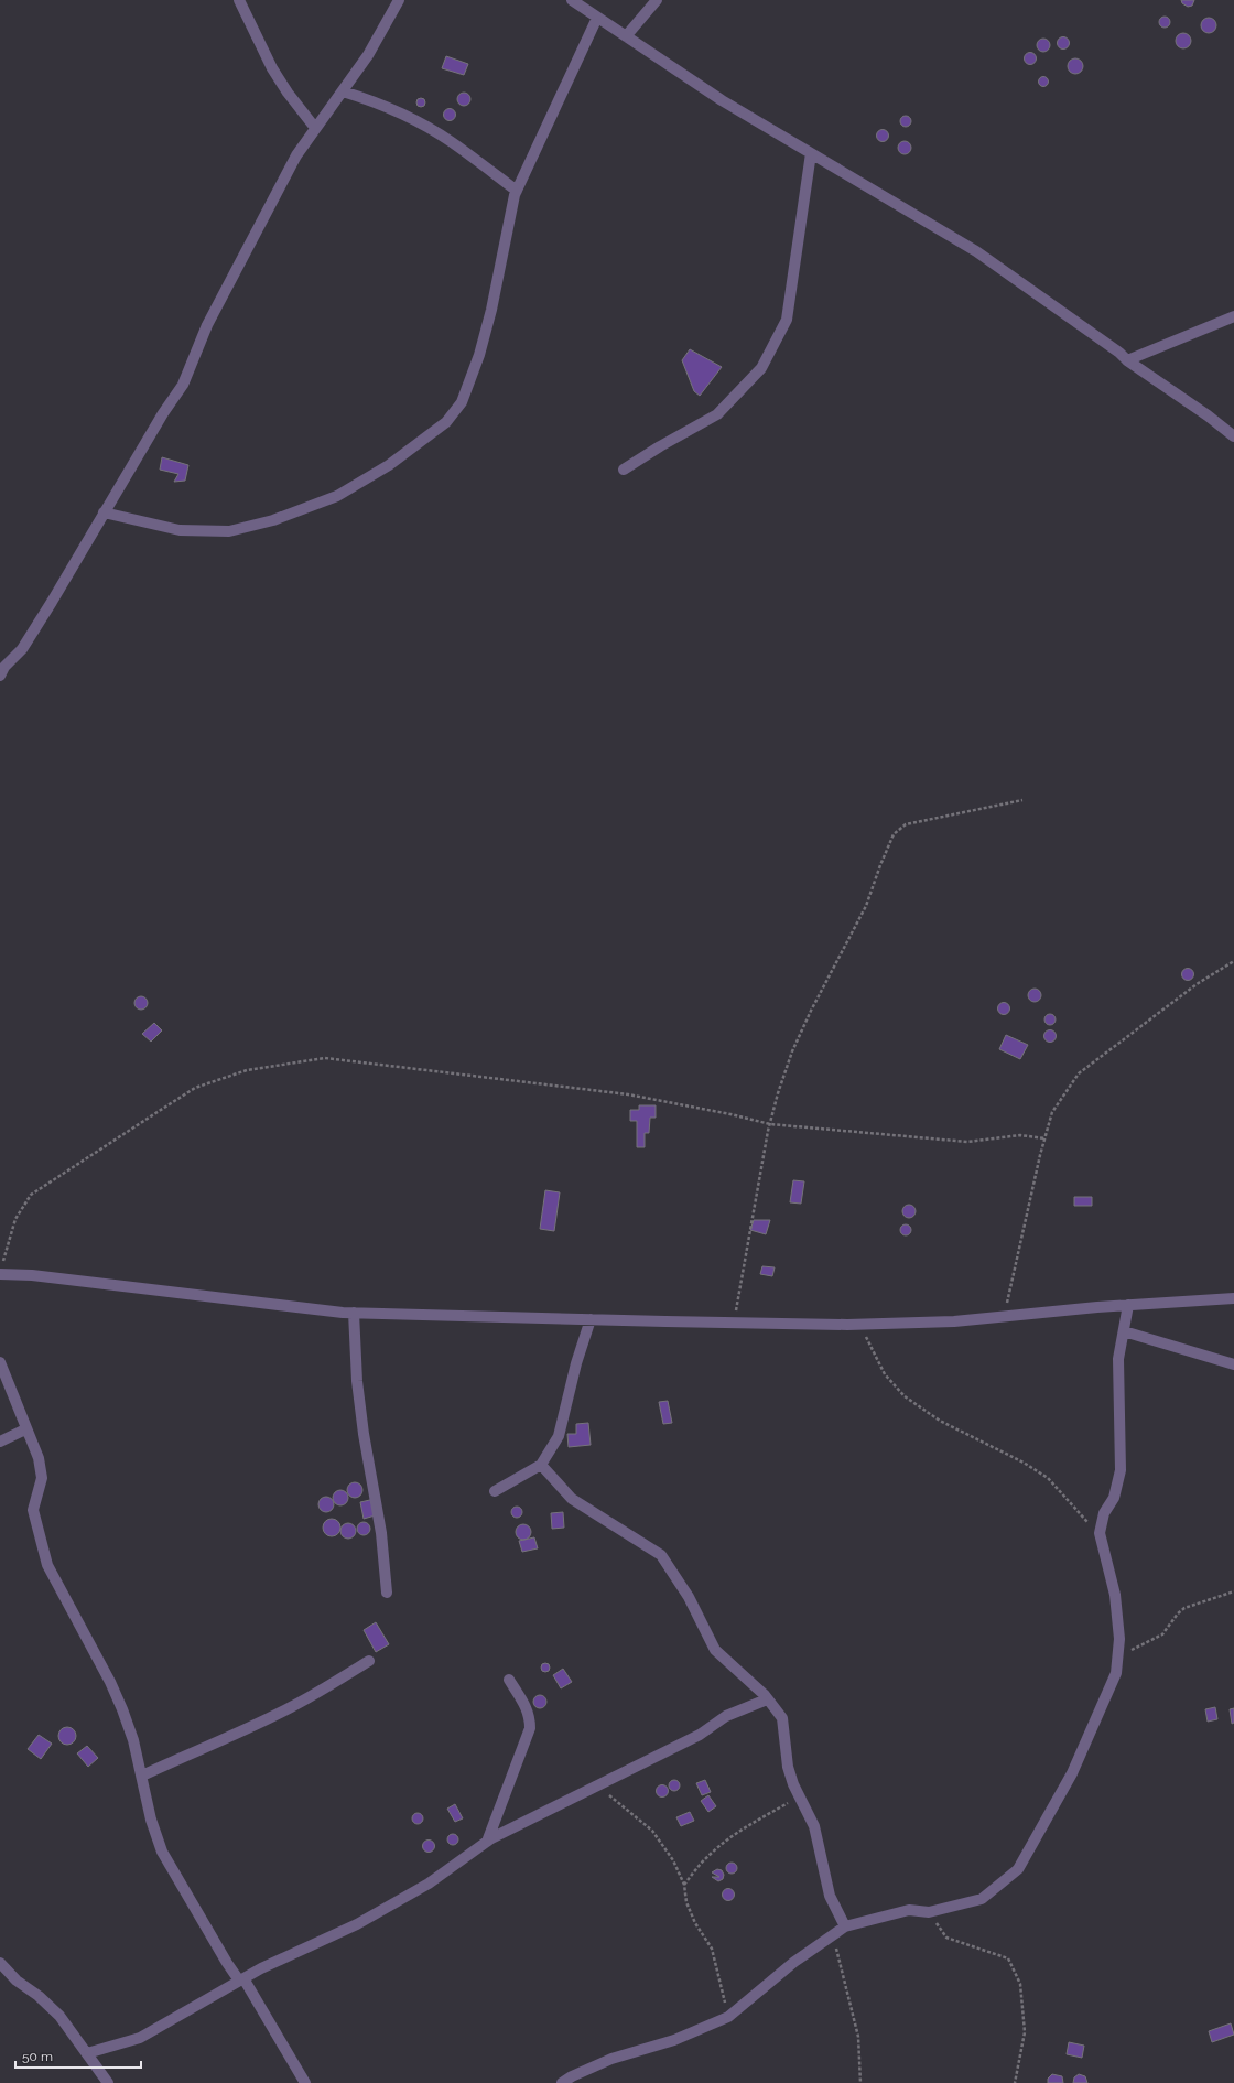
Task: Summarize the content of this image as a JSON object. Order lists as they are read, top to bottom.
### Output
{
  "scale_bar": "50 m"
}
